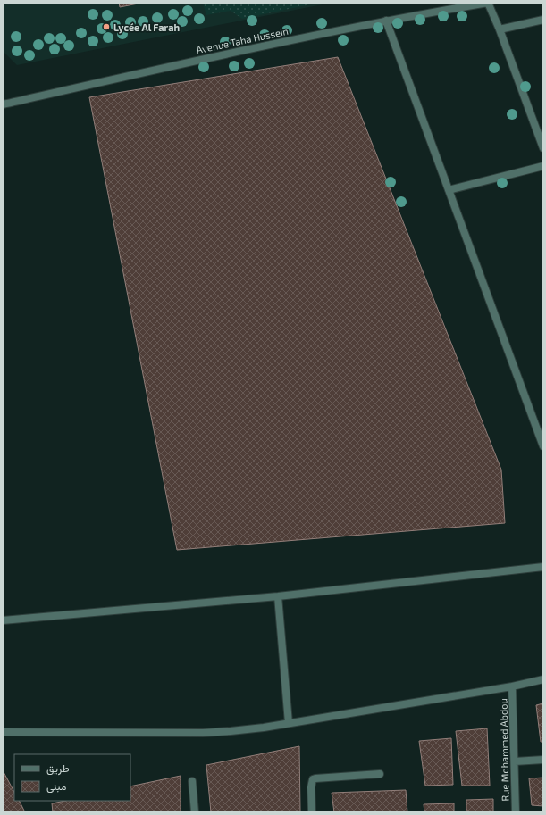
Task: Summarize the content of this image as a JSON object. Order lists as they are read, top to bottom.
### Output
{
  "streets": {
    "street": ["Avenue Taha Hussein", "Rue Mohammed Abdou"]
  },
  "places": ["Lycée Al Farah"],
  "legend": ["طريق", "مبنى"]
}
